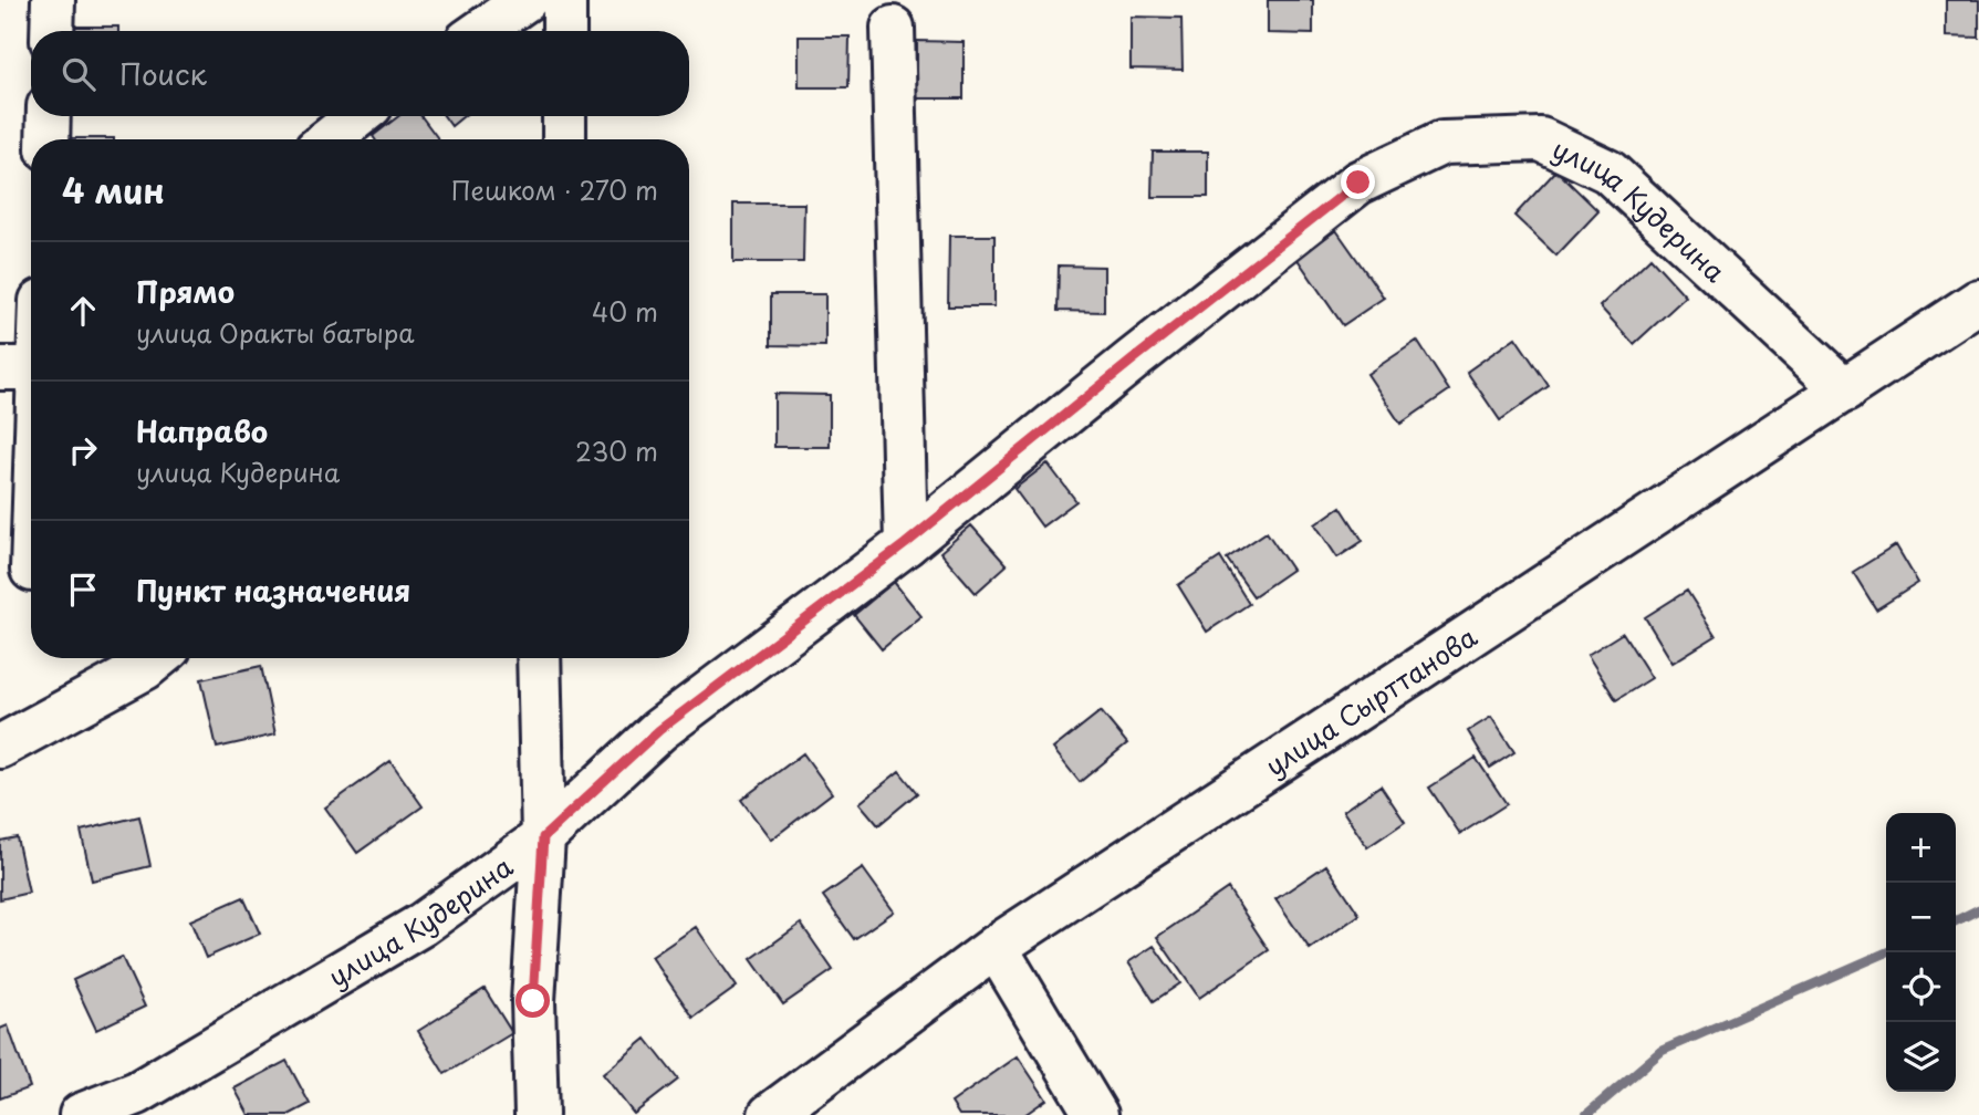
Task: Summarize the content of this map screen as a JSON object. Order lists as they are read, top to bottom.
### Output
{
  "streets": {
    "street": ["улица Кудерина", "улица Сырттанова"]
  },
  "crossings": [
    ["улица Кудерина", "улица Сырттанова"]
  ],
  "page": {
    "search": "Поиск",
    "heading": ["4 мин", "Пешком · 270 m"],
    "list": [
      ["Прямо", "улица Оракты батыра", "40 m"],
      ["Направо", "улица Кудерина", "230 m"],
      "Пункт назначения"
    ],
    "map_buttons": ["+", "−"]
  }
}
